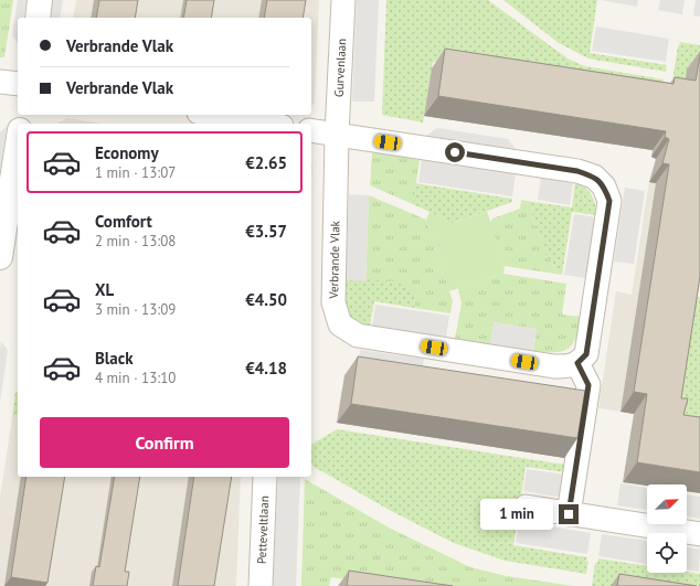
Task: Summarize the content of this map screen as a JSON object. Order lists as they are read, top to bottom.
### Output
{
  "streets": {
    "street": ["Gurvenlaan", "Verbrande Vlak", "Petteveltlaan"]
  },
  "crossings": [
    ["Gurvenlaan", "Verbrande Vlak"]
  ],
  "north": "top right",
  "page": {
    "banner": ["Verbrande Vlak", "Verbrande Vlak"],
    "list": [
      {
        "name": "Economy",
        "note": "1 min · 13:07",
        "value": "€2.65"
      },
      {
        "name": "Comfort",
        "note": "2 min · 13:08",
        "value": "€3.57"
      },
      {
        "name": "XL",
        "note": "3 min · 13:09",
        "value": "€4.50"
      },
      {
        "name": "Black",
        "note": "4 min · 13:10",
        "value": "€4.18"
      }
    ],
    "buttons": "Confirm",
    "bubble": "1 min"
  }
}
